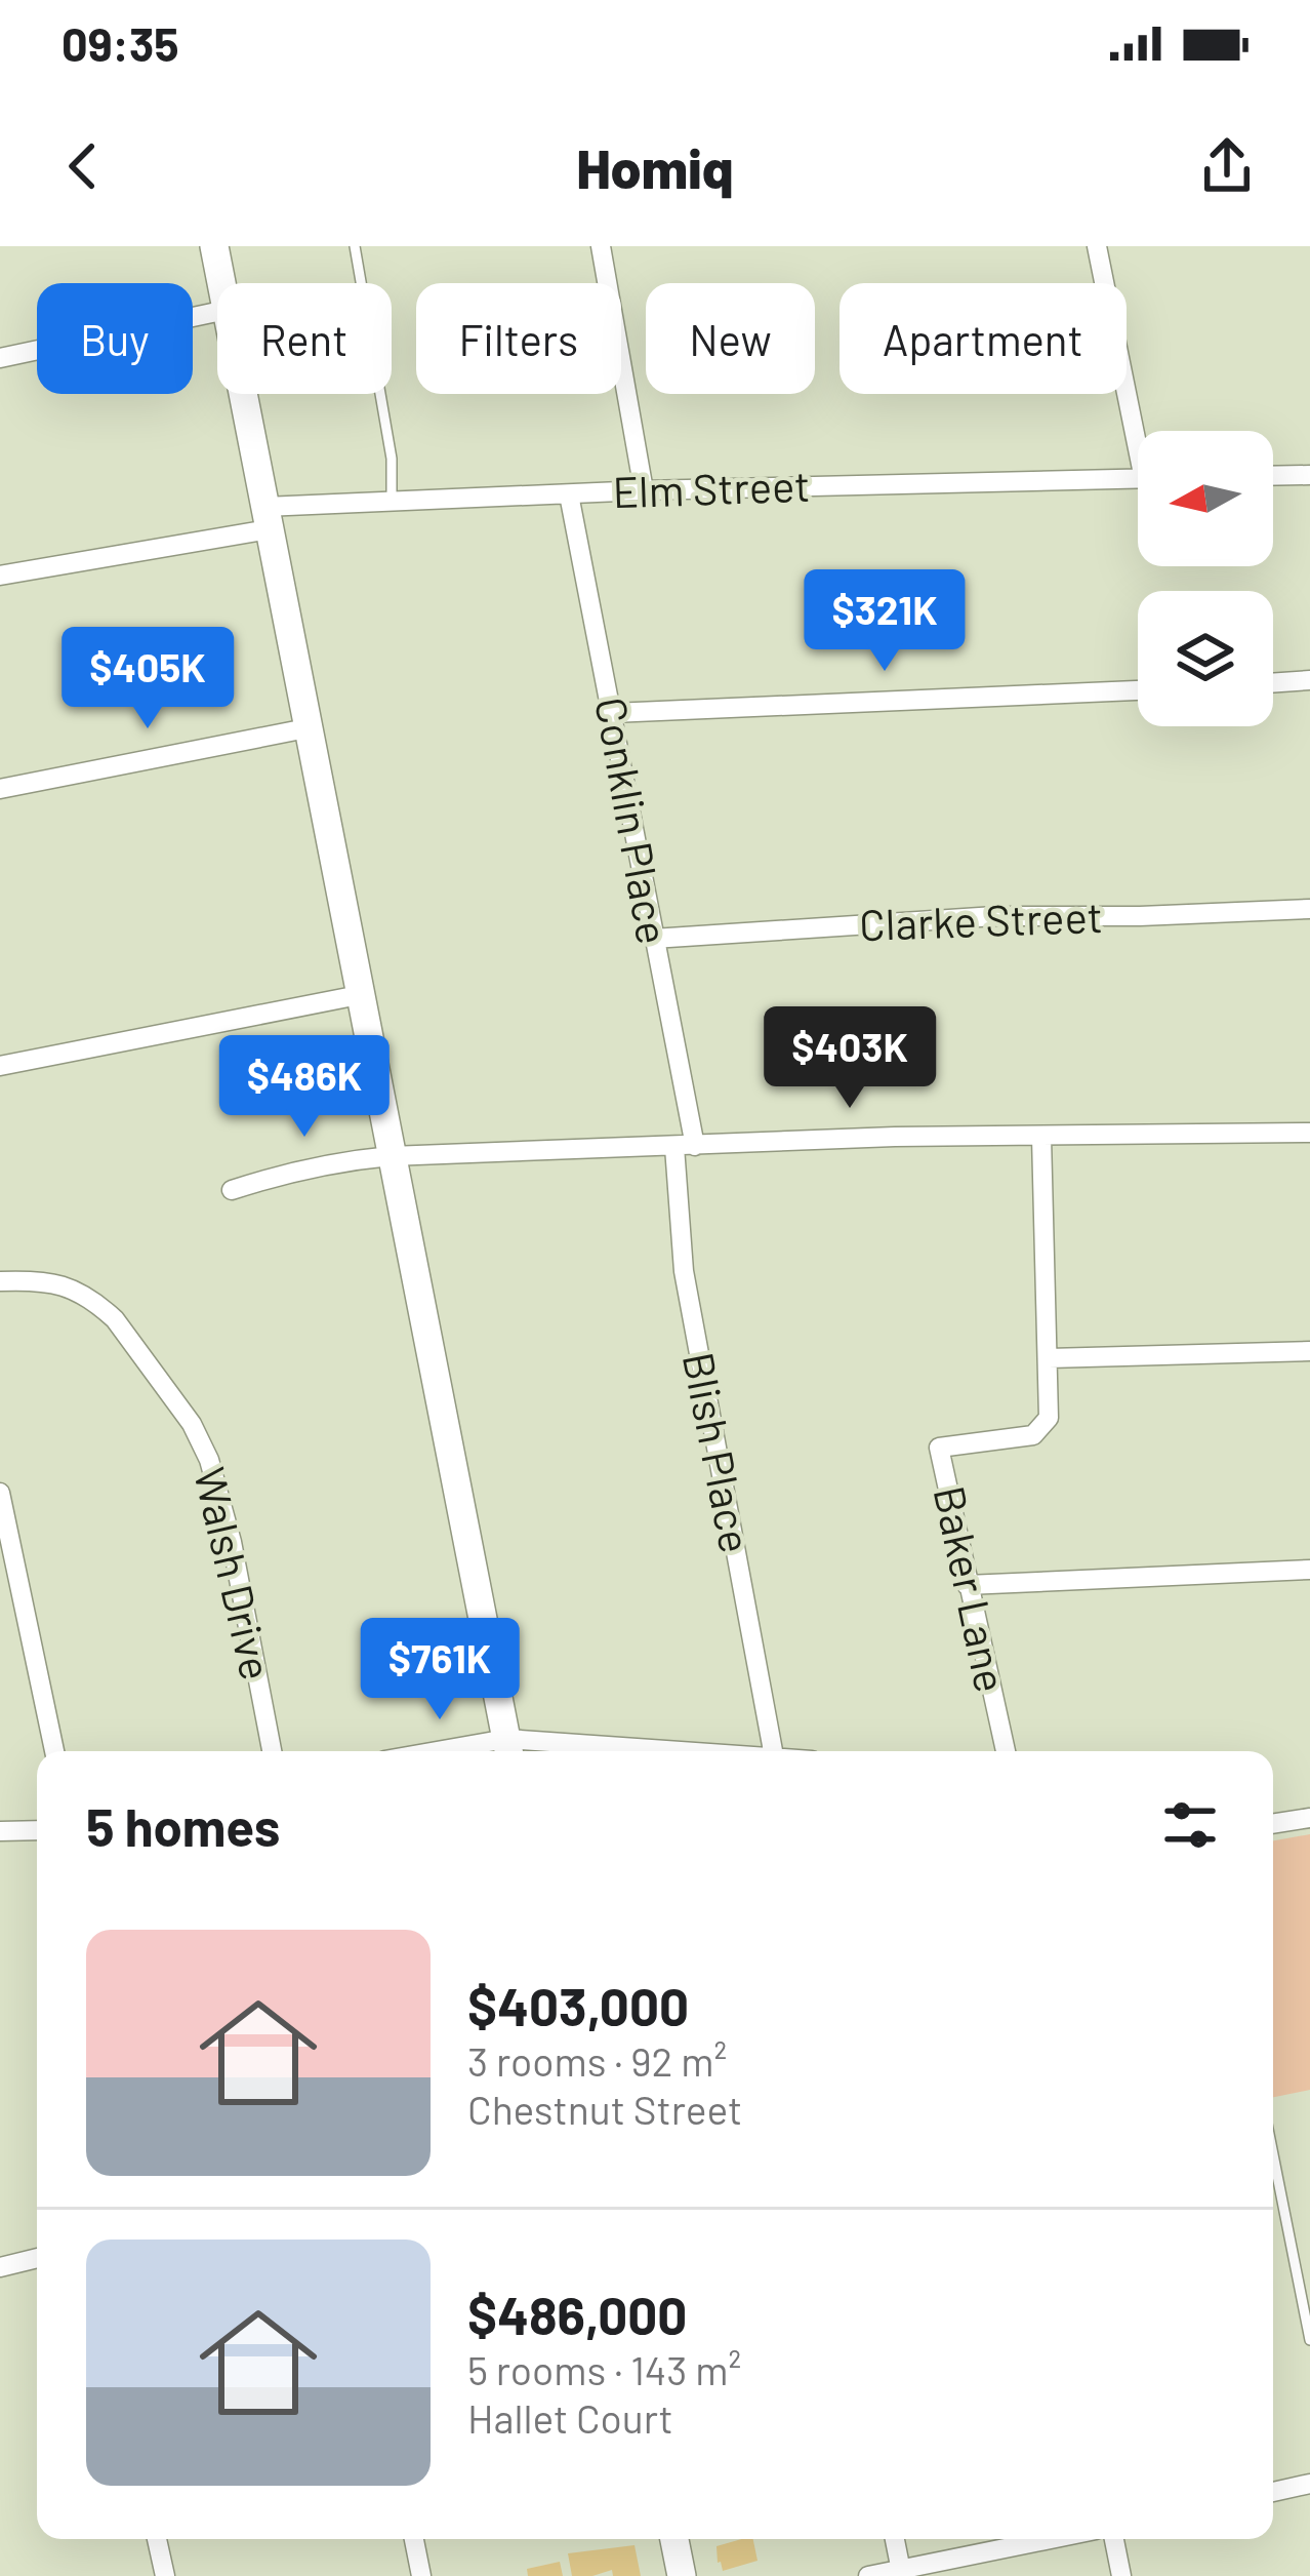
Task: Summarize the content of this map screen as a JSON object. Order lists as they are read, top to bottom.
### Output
{
  "streets": {
    "street": [
      "Elm Street",
      "Conklin Place",
      "Clarke Street",
      "Blish Place",
      "Walsh Drive",
      "Baker Lane"
    ]
  },
  "crossings": [
    ["Elm Street", "Conklin Place"],
    ["Conklin Place", "Clarke Street"],
    ["Conklin Place", "Blish Place"]
  ],
  "north": "left",
  "page": {
    "status": "09:35",
    "header": "Homiq",
    "chip": [
      "Buy",
      "Rent",
      "Filters",
      "New",
      "Apartment"
    ],
    "price": [
      "$321K",
      "$405K",
      "$403K",
      "$486K",
      "$761K"
    ],
    "heading": "5 homes",
    "list": [
      {
        "name": "$403,000",
        "note": "3 rooms · 92 m² · Chestnut Street"
      },
      {
        "name": "$486,000",
        "note": "5 rooms · 143 m² · Hallet Court"
      }
    ]
  }
}
